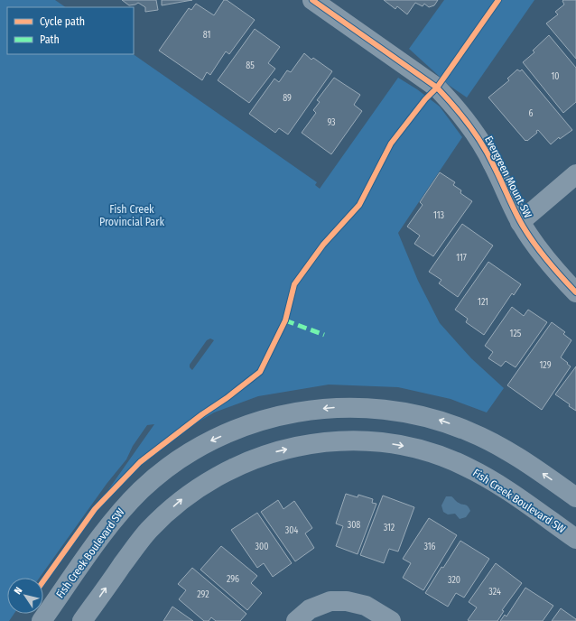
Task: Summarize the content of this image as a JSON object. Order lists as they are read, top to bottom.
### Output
{
  "streets": {
    "main road": ["Evergreen Mount SW", "Fish Creek Boulevard SW"]
  },
  "parks": ["Fish Creek Provincial Park"],
  "house_numbers": [
    "81",
    "85",
    "10",
    "89",
    "6",
    "93",
    "113",
    "117",
    "121",
    "125",
    "129",
    "308",
    "312",
    "304",
    "300",
    "316",
    "296",
    "320",
    "324",
    "292"
  ],
  "legend": ["Cycle path", "Path"],
  "north": "top left"
}
